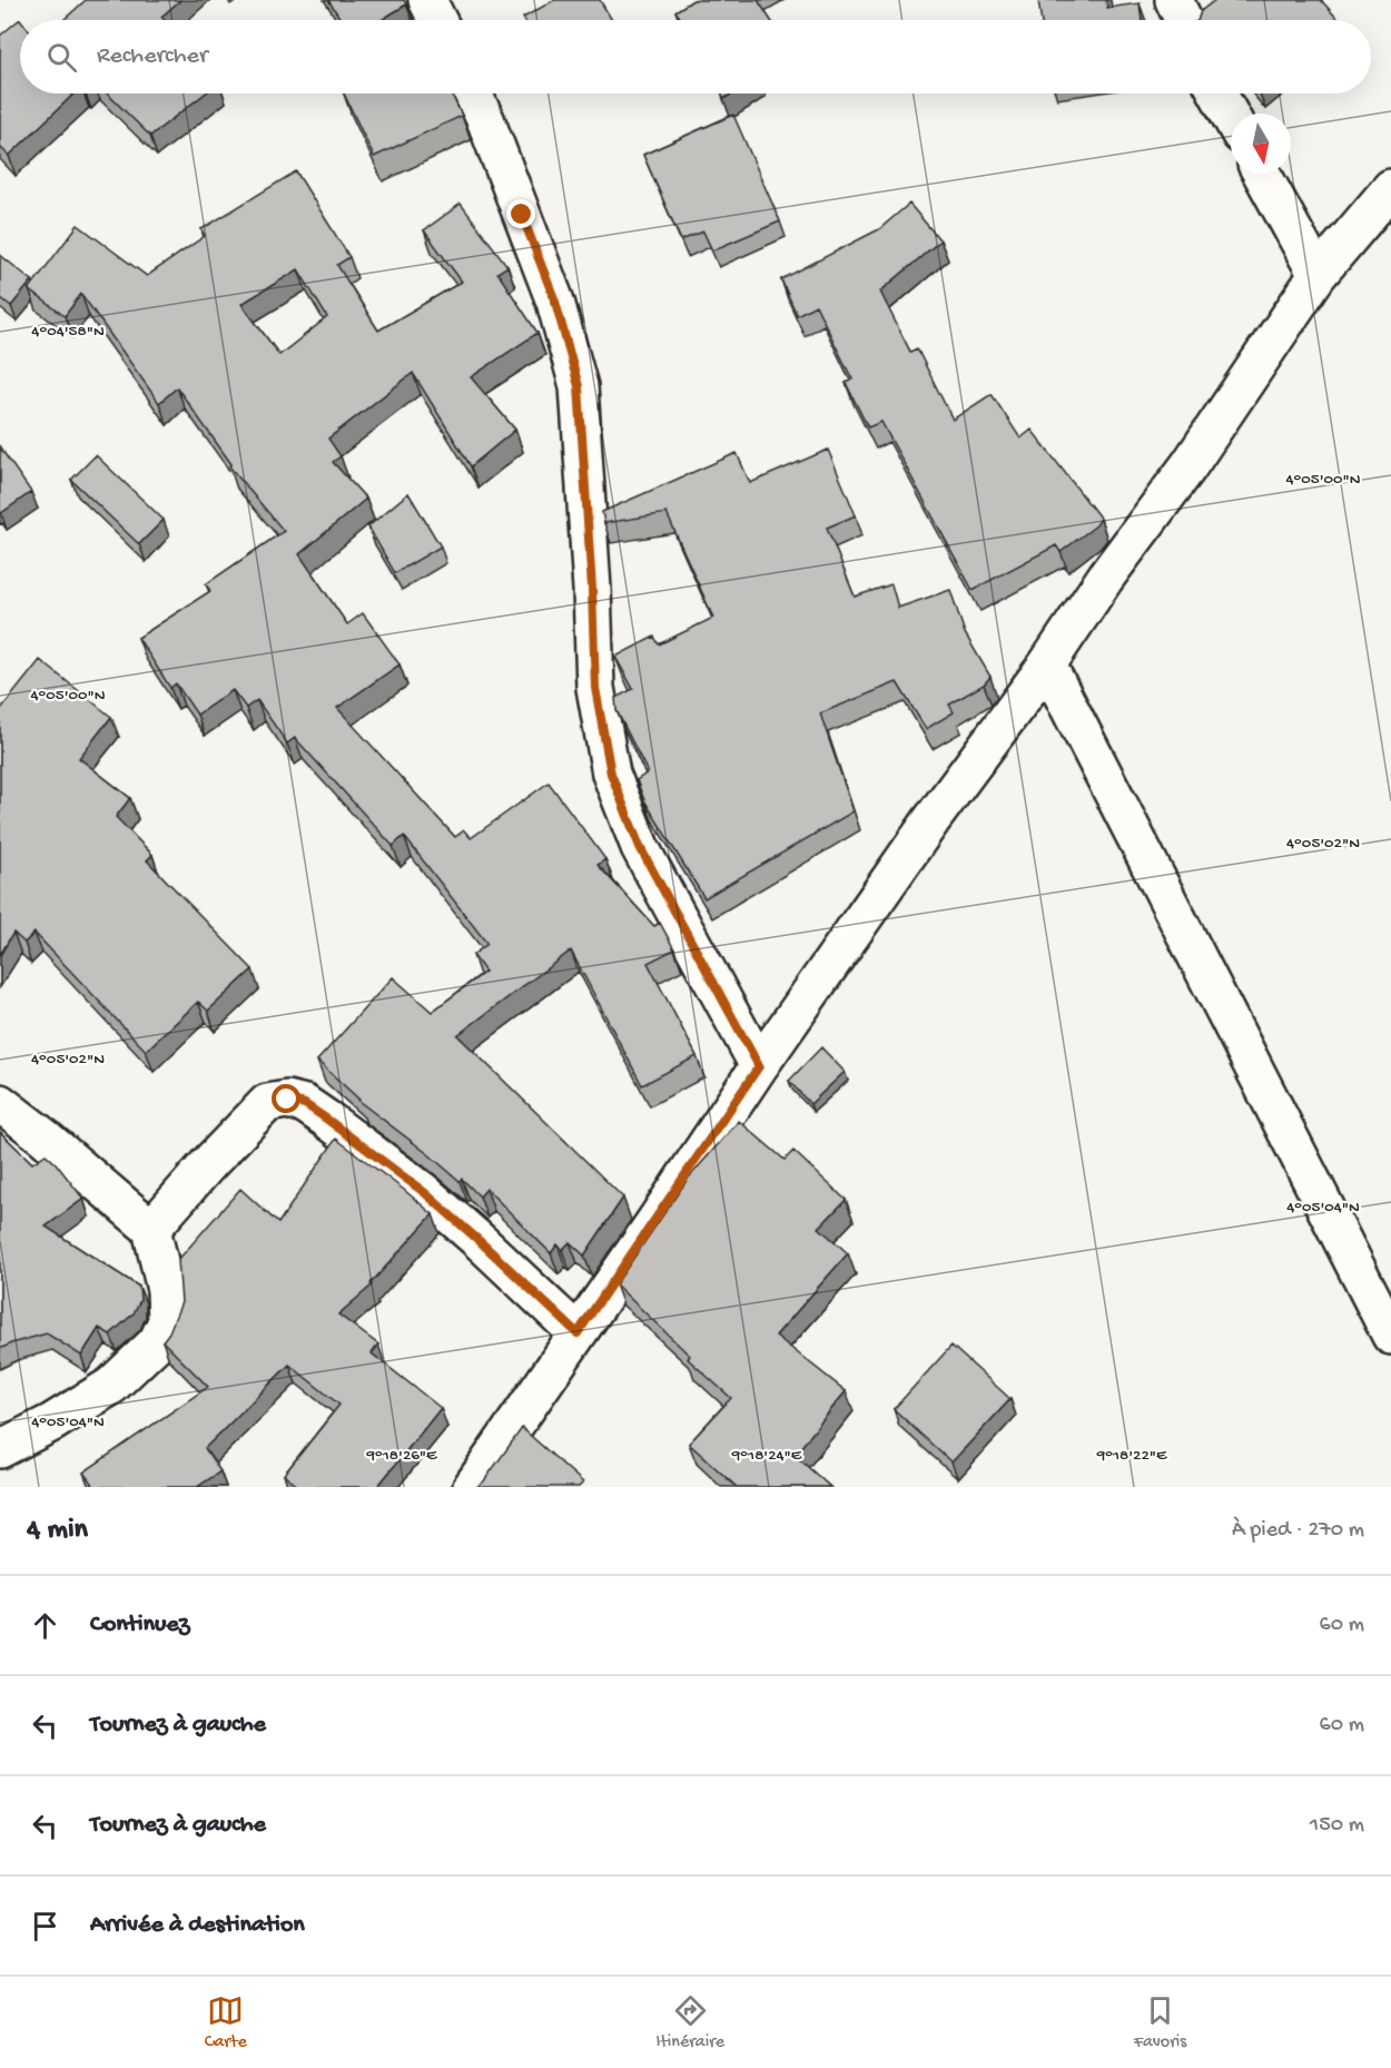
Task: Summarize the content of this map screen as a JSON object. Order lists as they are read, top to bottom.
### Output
{
  "north": "bottom",
  "page": {
    "search": "Rechercher",
    "heading": ["4 min", "À pied · 270 m"],
    "list": [
      ["Continuez", "60 m"],
      ["Tournez à gauche", "60 m"],
      ["Tournez à gauche", "150 m"],
      "Arrivée à destination"
    ],
    "nav": ["Carte", "Itinéraire", "Favoris"]
  },
  "coordinates": [
    "4°04'58\"N",
    "4°05'00\"N",
    "4°05'02\"N",
    "4°05'04\"N",
    "9°18'26\"E",
    "9°18'24\"E",
    "9°18'22\"E"
  ]
}
